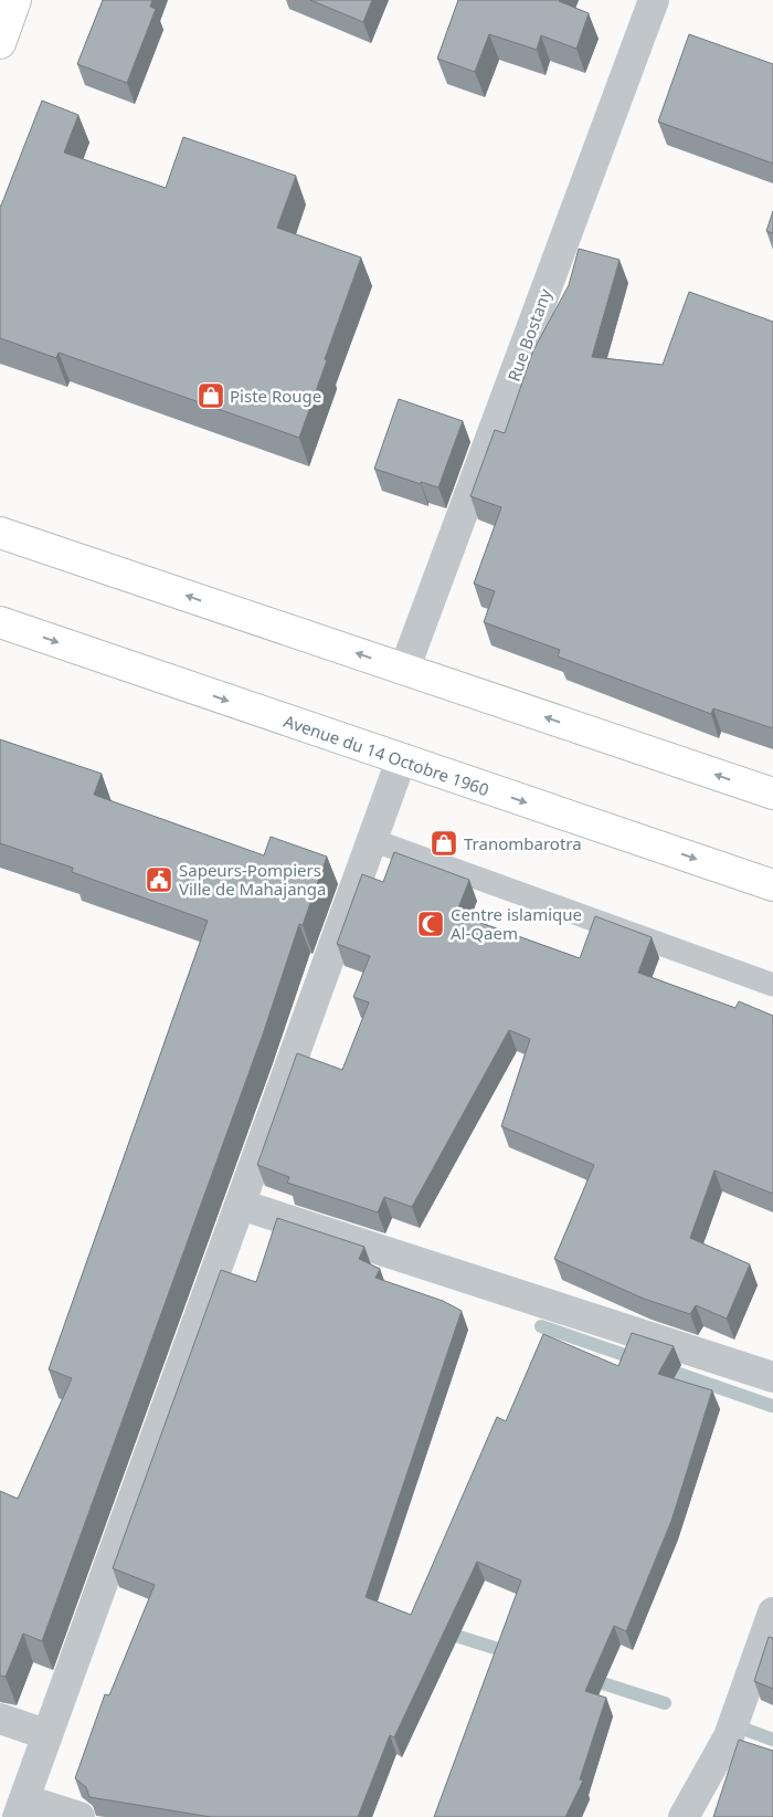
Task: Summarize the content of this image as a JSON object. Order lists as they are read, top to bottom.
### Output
{
  "streets": {
    "main road": ["Avenue du 14 Octobre 1960"],
    "street": ["Rue Bostany"]
  },
  "places": {
    "shop": ["Piste Rouge", "Tranombarotra"],
    "public building": ["Sapeurs-Pompiers Ville de Mahajanga"],
    "mosque": ["Centre islamique Al-Qaem"]
  }
}
